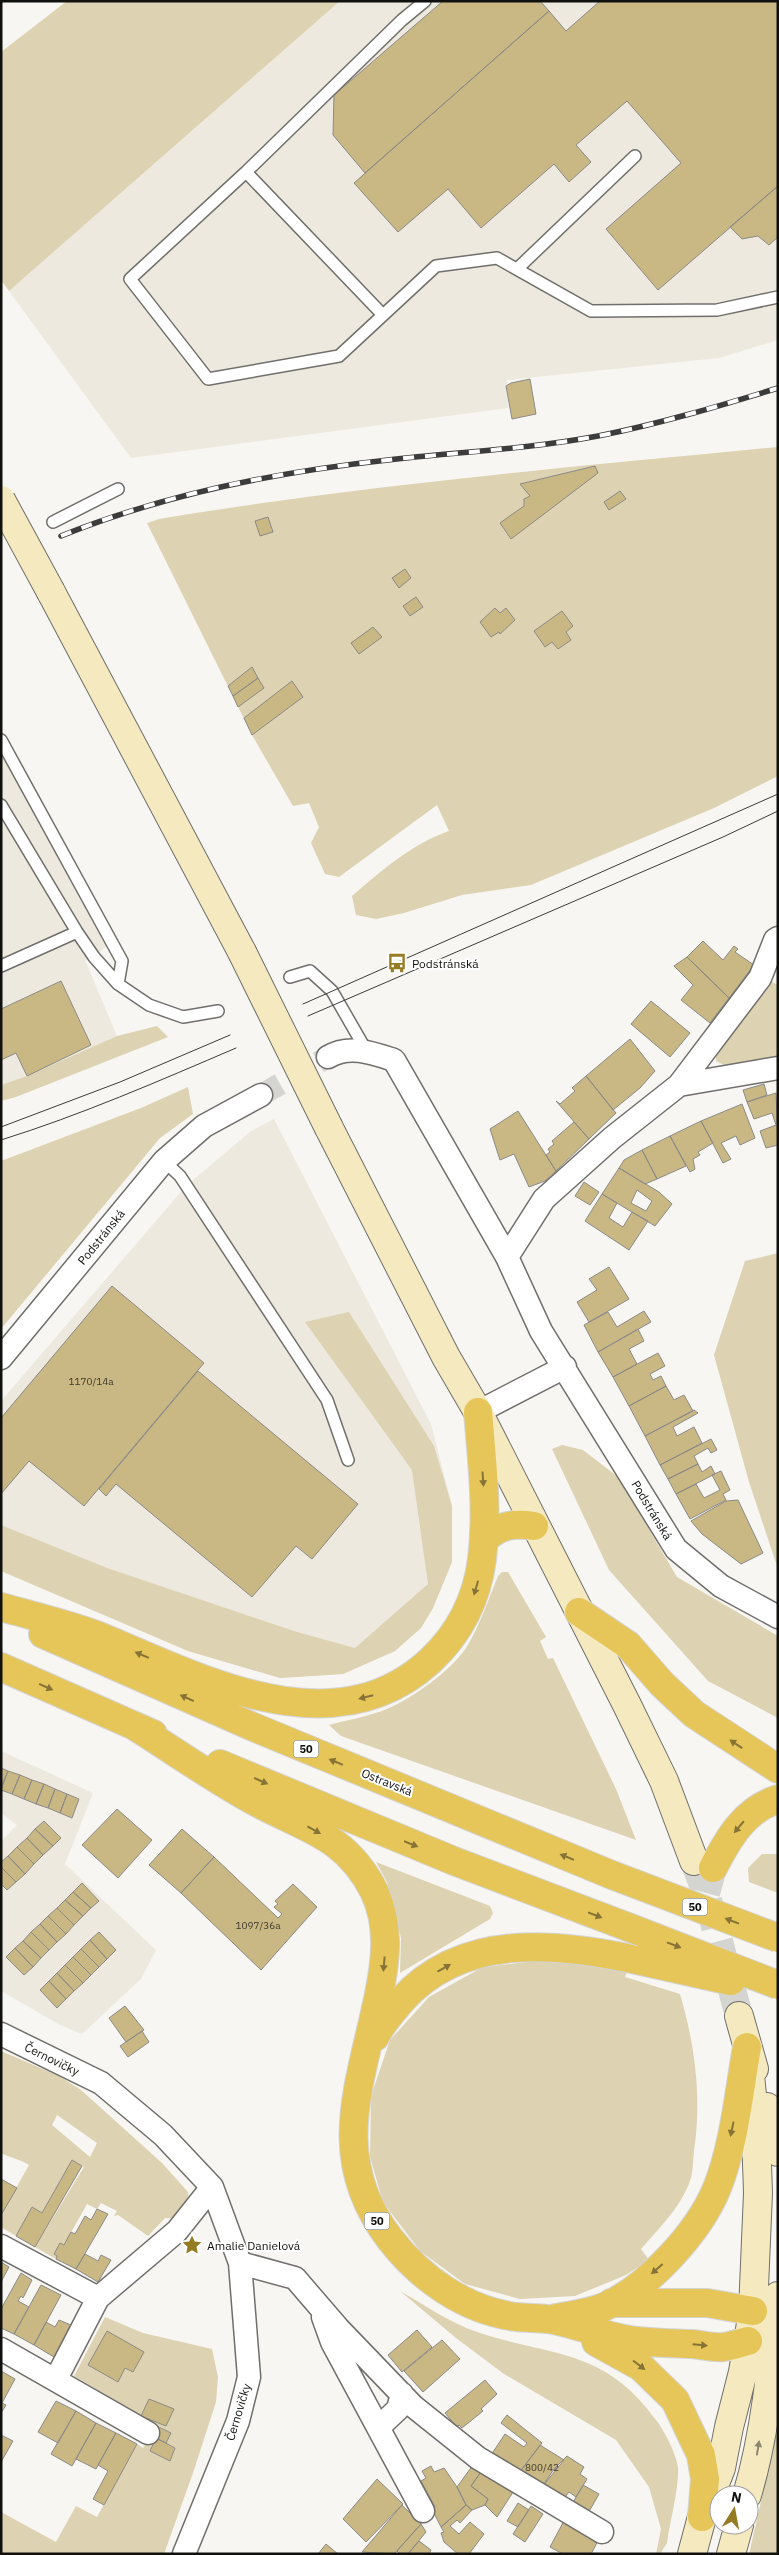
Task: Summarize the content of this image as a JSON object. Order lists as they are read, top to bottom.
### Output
{
  "streets": {
    "highway": ["50", "Ostravská"],
    "street": ["Podstránská", "Černovičky"]
  },
  "places": {
    "bus stop": ["Podstránská"],
    "place": ["Amalie Danielová"]
  },
  "house_numbers": ["1170/14a", "1097/36a", "800/42"],
  "north": "top"
}
